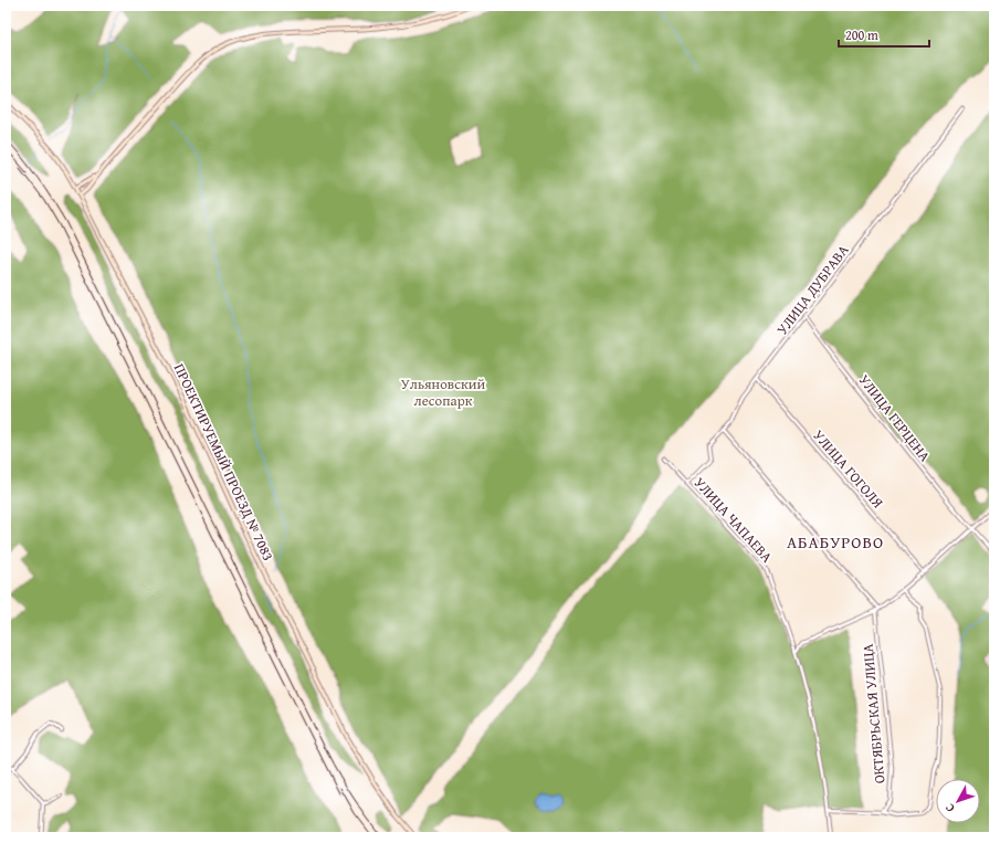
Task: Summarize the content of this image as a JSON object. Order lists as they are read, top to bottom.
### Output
{
  "streets": {
    "main road": ["ПРОЕКТИРУЕМЫЙ ПРОЕЗД № 7083"],
    "street": [
      "УЛИЦА ДУБРАВА",
      "УЛИЦА ГЕРЦЕНА",
      "УЛИЦА ГОГОЛЯ",
      "УЛИЦА ЧАПАЕВА",
      "ОКТЯБРЬСКАЯ УЛИЦА"
    ]
  },
  "crossings": [
    ["УЛИЦА ДУБРАВА", "УЛИЦА ГЕРЦЕНА"],
    ["УЛИЦА ДУБРАВА", "УЛИЦА ГОГОЛЯ"],
    ["УЛИЦА ДУБРАВА", "УЛИЦА ЧАПАЕВА"]
  ],
  "districts": ["АБАБУРОВО"],
  "parks": ["Ульяновский лесопарк"],
  "scale_bar": "200 m",
  "north": "bottom left"
}
